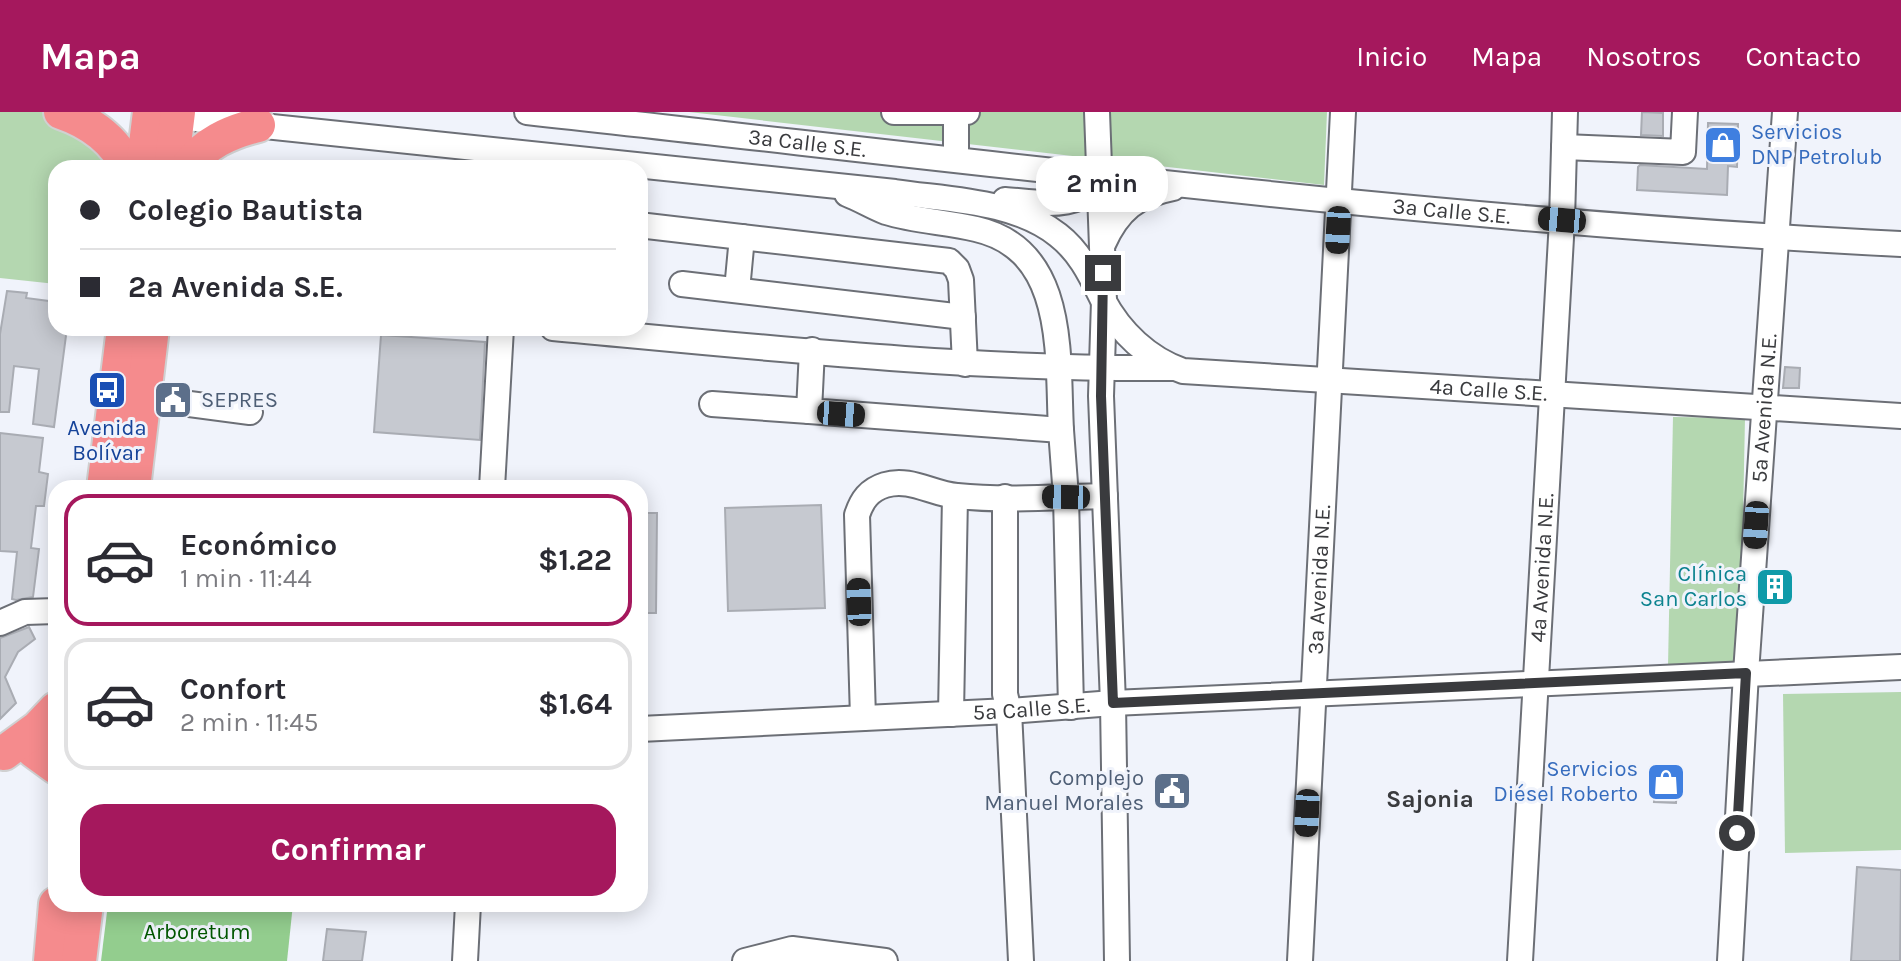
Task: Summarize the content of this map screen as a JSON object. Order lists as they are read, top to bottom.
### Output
{
  "streets": {
    "street": [
      "3a Calle S.E.",
      "4a Calle S.E.",
      "5a Avenida N.E.",
      "4a Avenida N.E.",
      "3a Avenida N.E.",
      "5a Calle S.E."
    ]
  },
  "crossings": [
    ["3a Calle S.E.", "4a Calle S.E."],
    ["3a Calle S.E.", "5a Avenida N.E."],
    ["3a Calle S.E.", "4a Avenida N.E."],
    ["3a Calle S.E.", "3a Avenida N.E."],
    ["4a Calle S.E.", "5a Avenida N.E."],
    ["4a Calle S.E.", "4a Avenida N.E."],
    ["4a Calle S.E.", "3a Avenida N.E."],
    ["5a Avenida N.E.", "5a Calle S.E."],
    ["4a Avenida N.E.", "5a Calle S.E."],
    ["3a Avenida N.E.", "5a Calle S.E."]
  ],
  "districts": ["Sajonia"],
  "parks": ["Arboretum"],
  "places": {
    "shop": ["Servicios DNP Petrolub", "Servicios Diésel Roberto"],
    "bus stop": ["Avenida Bolívar"],
    "public building": ["SEPRES", "Complejo Manuel Morales"],
    "building": ["Clínica San Carlos"]
  },
  "page": {
    "header": "Mapa",
    "nav": [
      "Inicio",
      "Mapa",
      "Nosotros",
      "Contacto"
    ],
    "bubble": "2 min",
    "banner": ["Colegio Bautista", "2a Avenida S.E."],
    "list": [
      {
        "name": "Económico",
        "note": "1 min · 11:44",
        "value": "$1.22"
      },
      {
        "name": "Confort",
        "note": "2 min · 11:45",
        "value": "$1.64"
      }
    ],
    "buttons": "Confirmar"
  }
}
